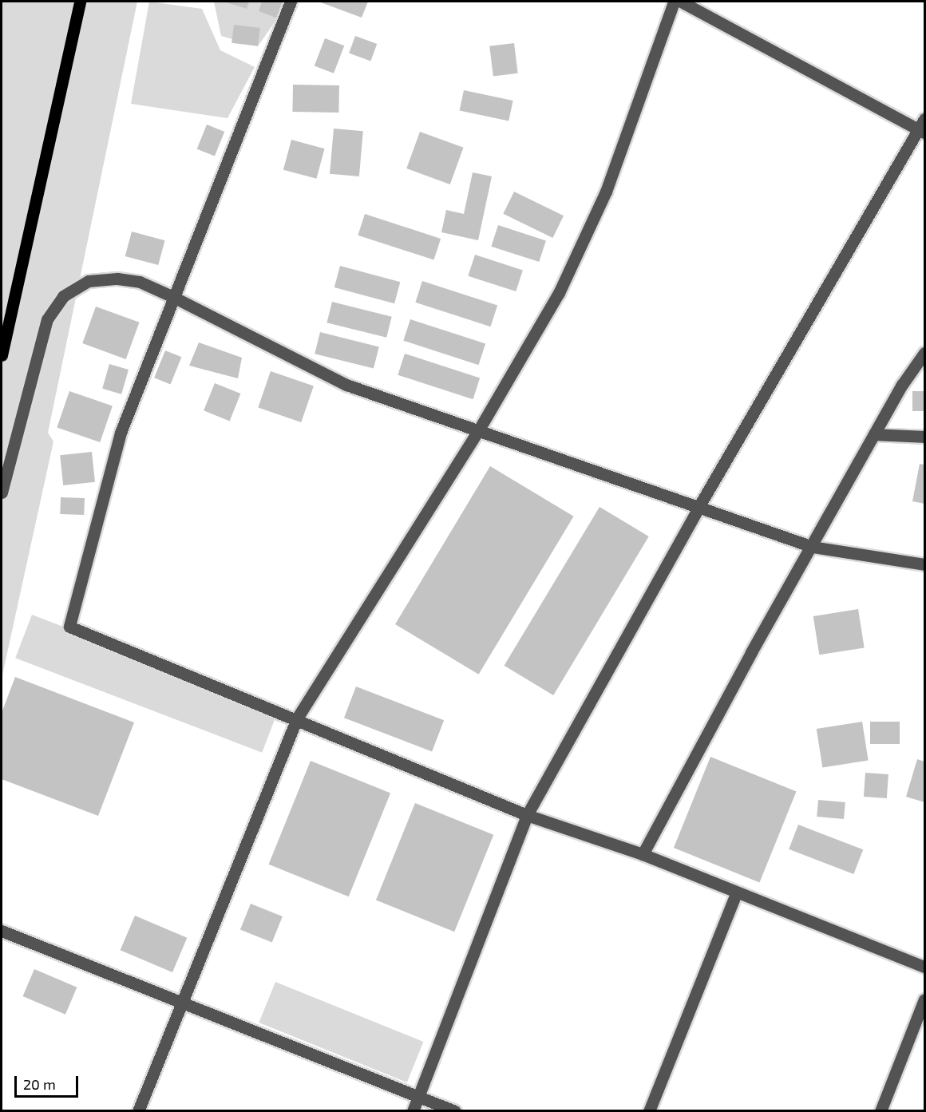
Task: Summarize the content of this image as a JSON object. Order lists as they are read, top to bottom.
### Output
{
  "scale_bar": "20 m"
}
